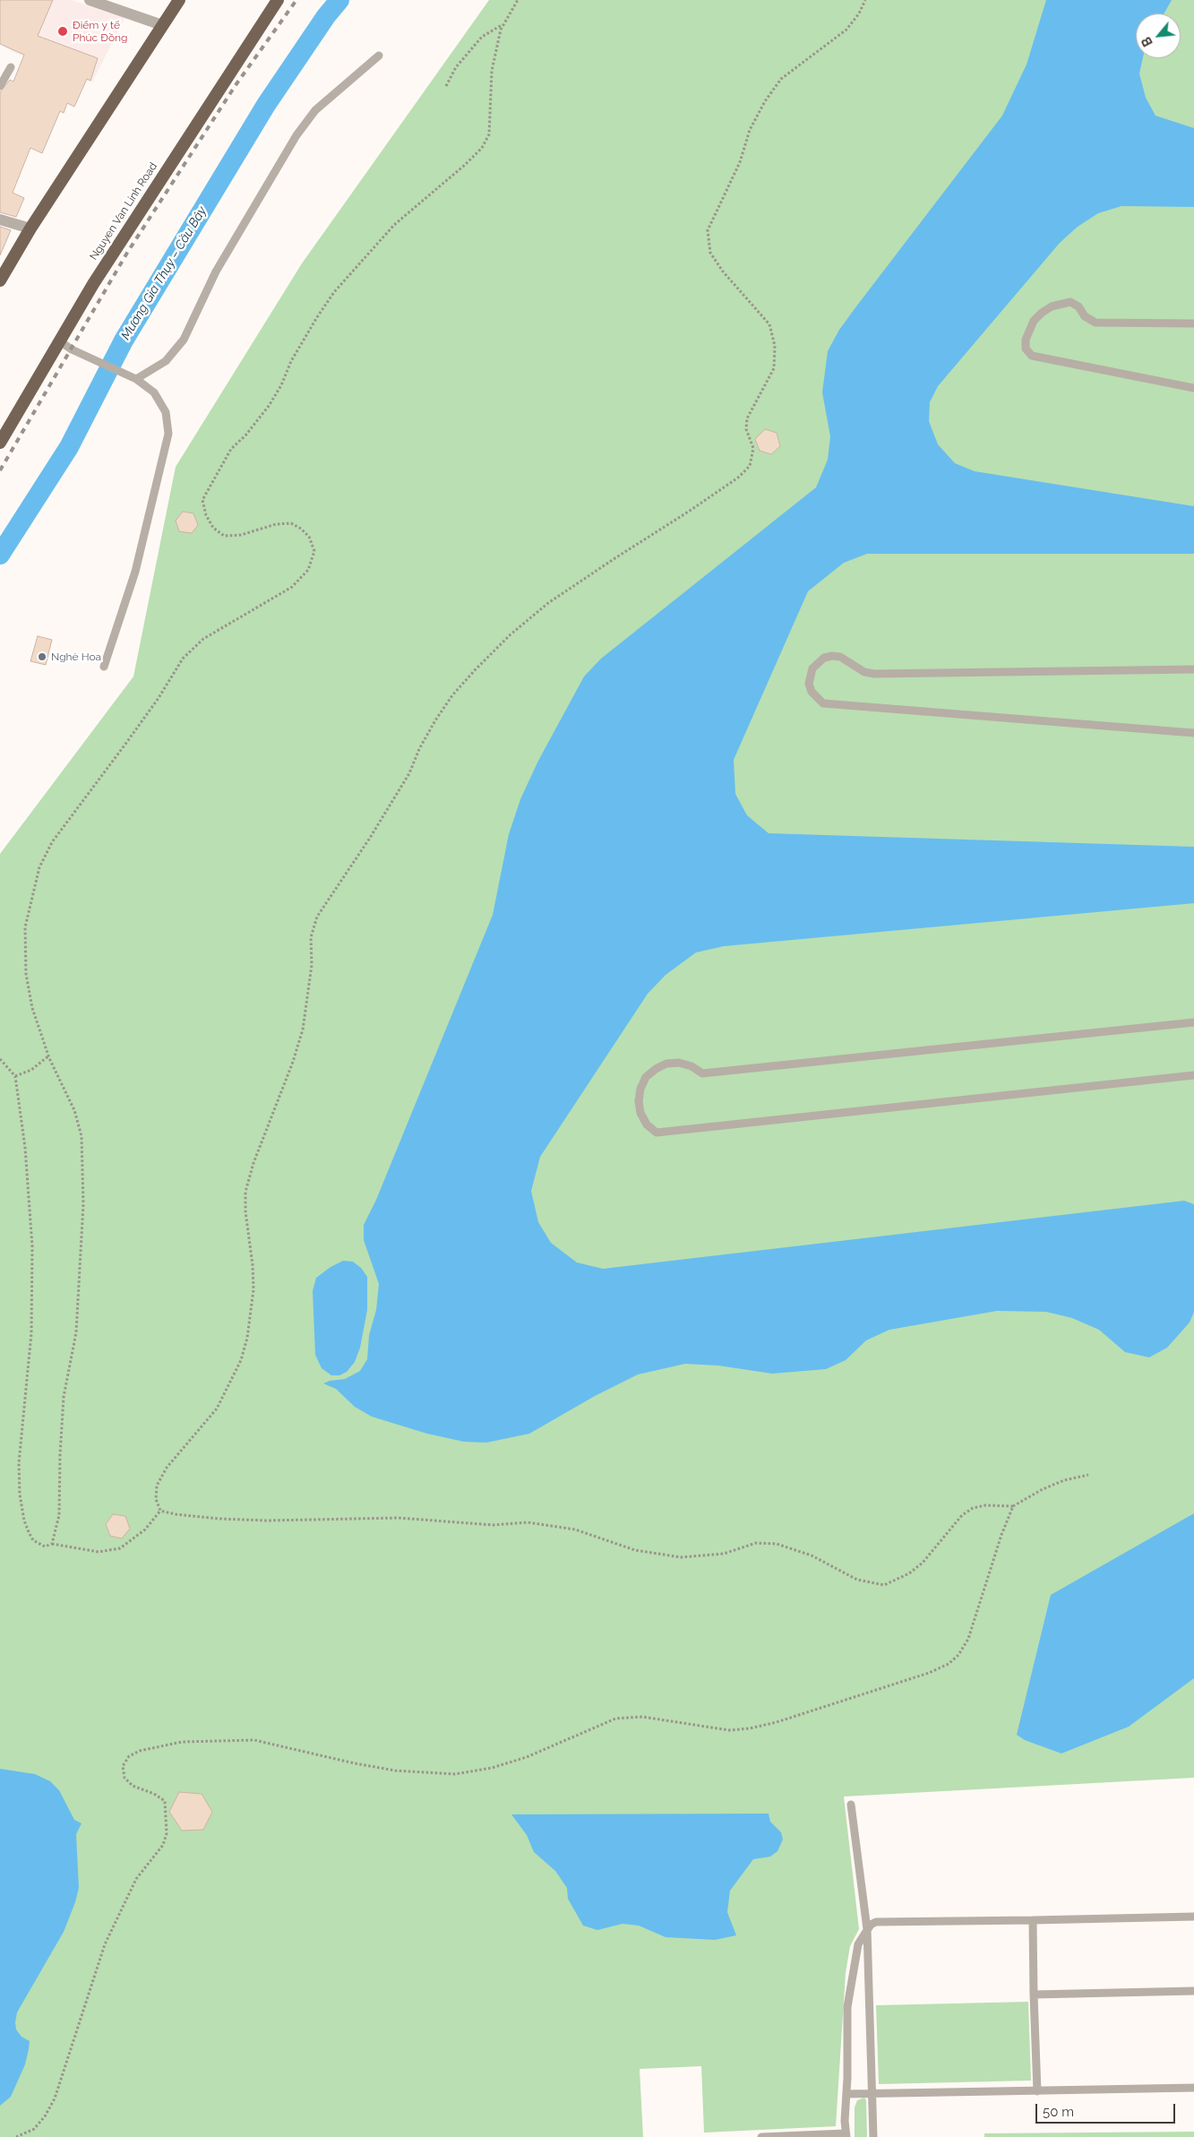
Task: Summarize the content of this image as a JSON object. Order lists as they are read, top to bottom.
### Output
{
  "streets": {
    "highway": ["Nguyen Van Linh Road"]
  },
  "water": ["Mương Gia Thụy – Cầu Bây"],
  "places": ["Điểm y tế Phúc Đồng", "Nghè Hoa"],
  "scale_bar": "50 m",
  "north": "bottom left"
}
